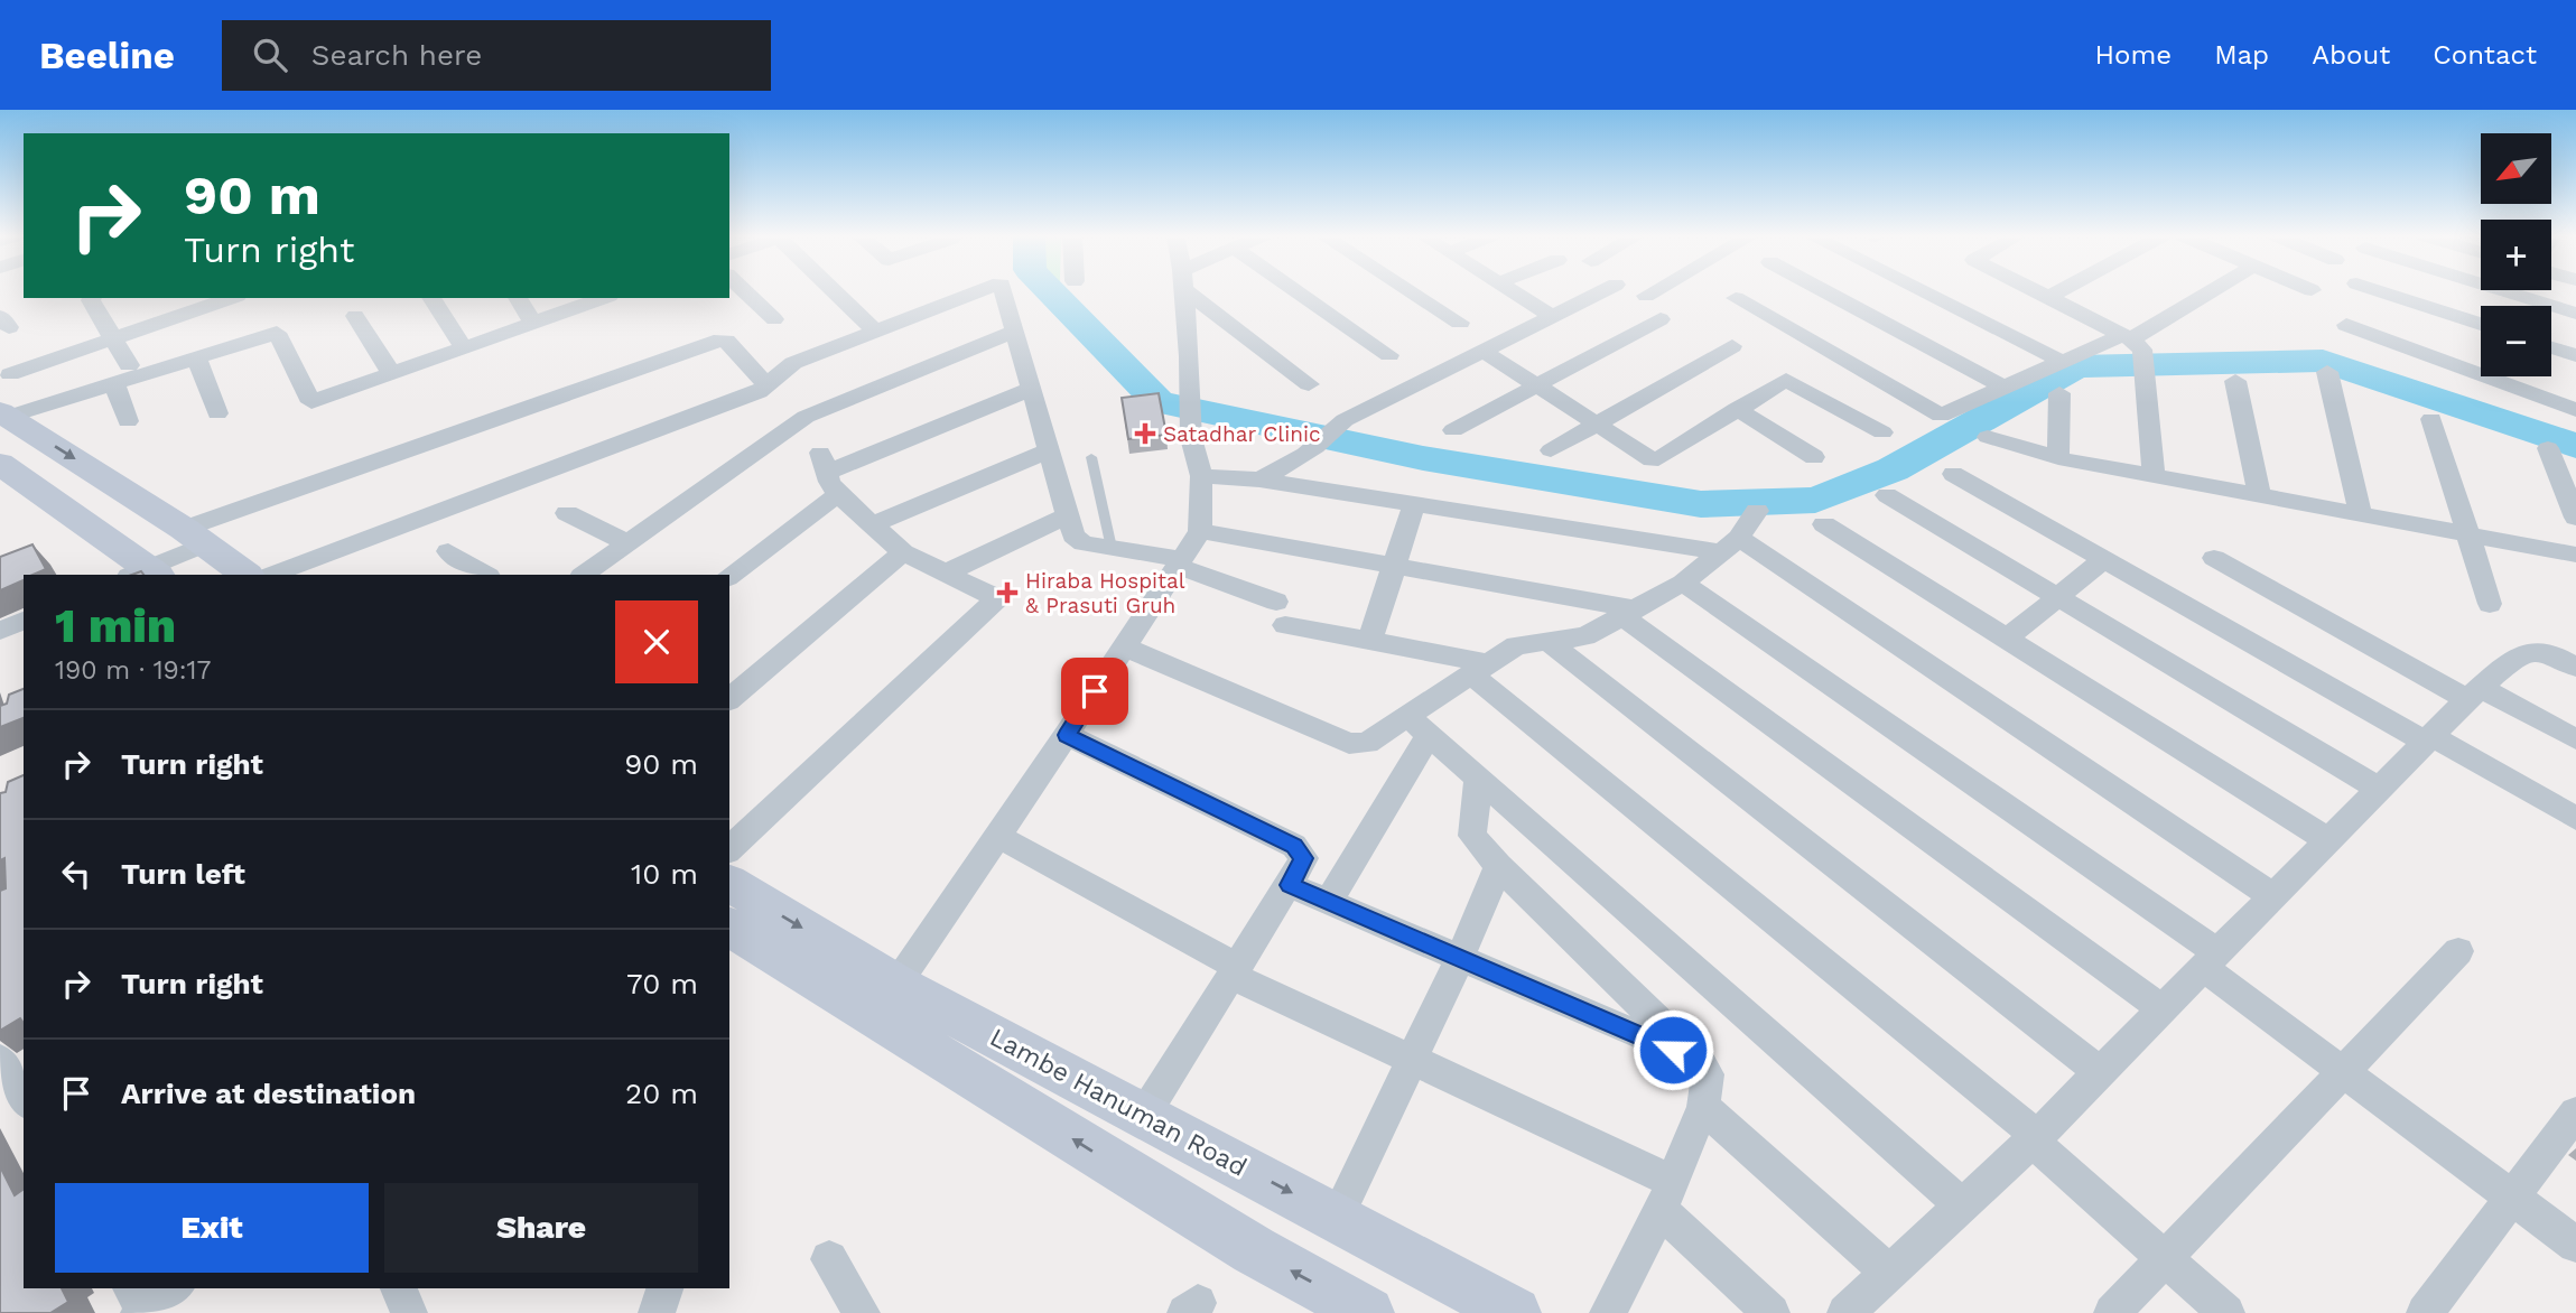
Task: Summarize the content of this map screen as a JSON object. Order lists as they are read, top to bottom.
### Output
{
  "streets": {
    "street": ["Lambe Hanuman Road"]
  },
  "places": {
    "health": ["Satadhar Clinic", "Hiraba Hospital & Prasuti Gruh"]
  },
  "north": "bottom left",
  "page": {
    "header": "Beeline",
    "search": "Search here",
    "nav": [
      "Home",
      "Map",
      "About",
      "Contact"
    ],
    "map_buttons": ["+", "−"],
    "turn": ["90 m", "Turn right"],
    "heading": ["1 min", "190 m · 19:17"],
    "list": [
      {
        "name": "Turn right",
        "value": "90 m"
      },
      {
        "name": "Turn left",
        "value": "10 m"
      },
      {
        "name": "Turn right",
        "value": "70 m"
      },
      {
        "name": "Arrive at destination",
        "value": "20 m"
      }
    ],
    "buttons": ["Exit", "Share"]
  }
}
